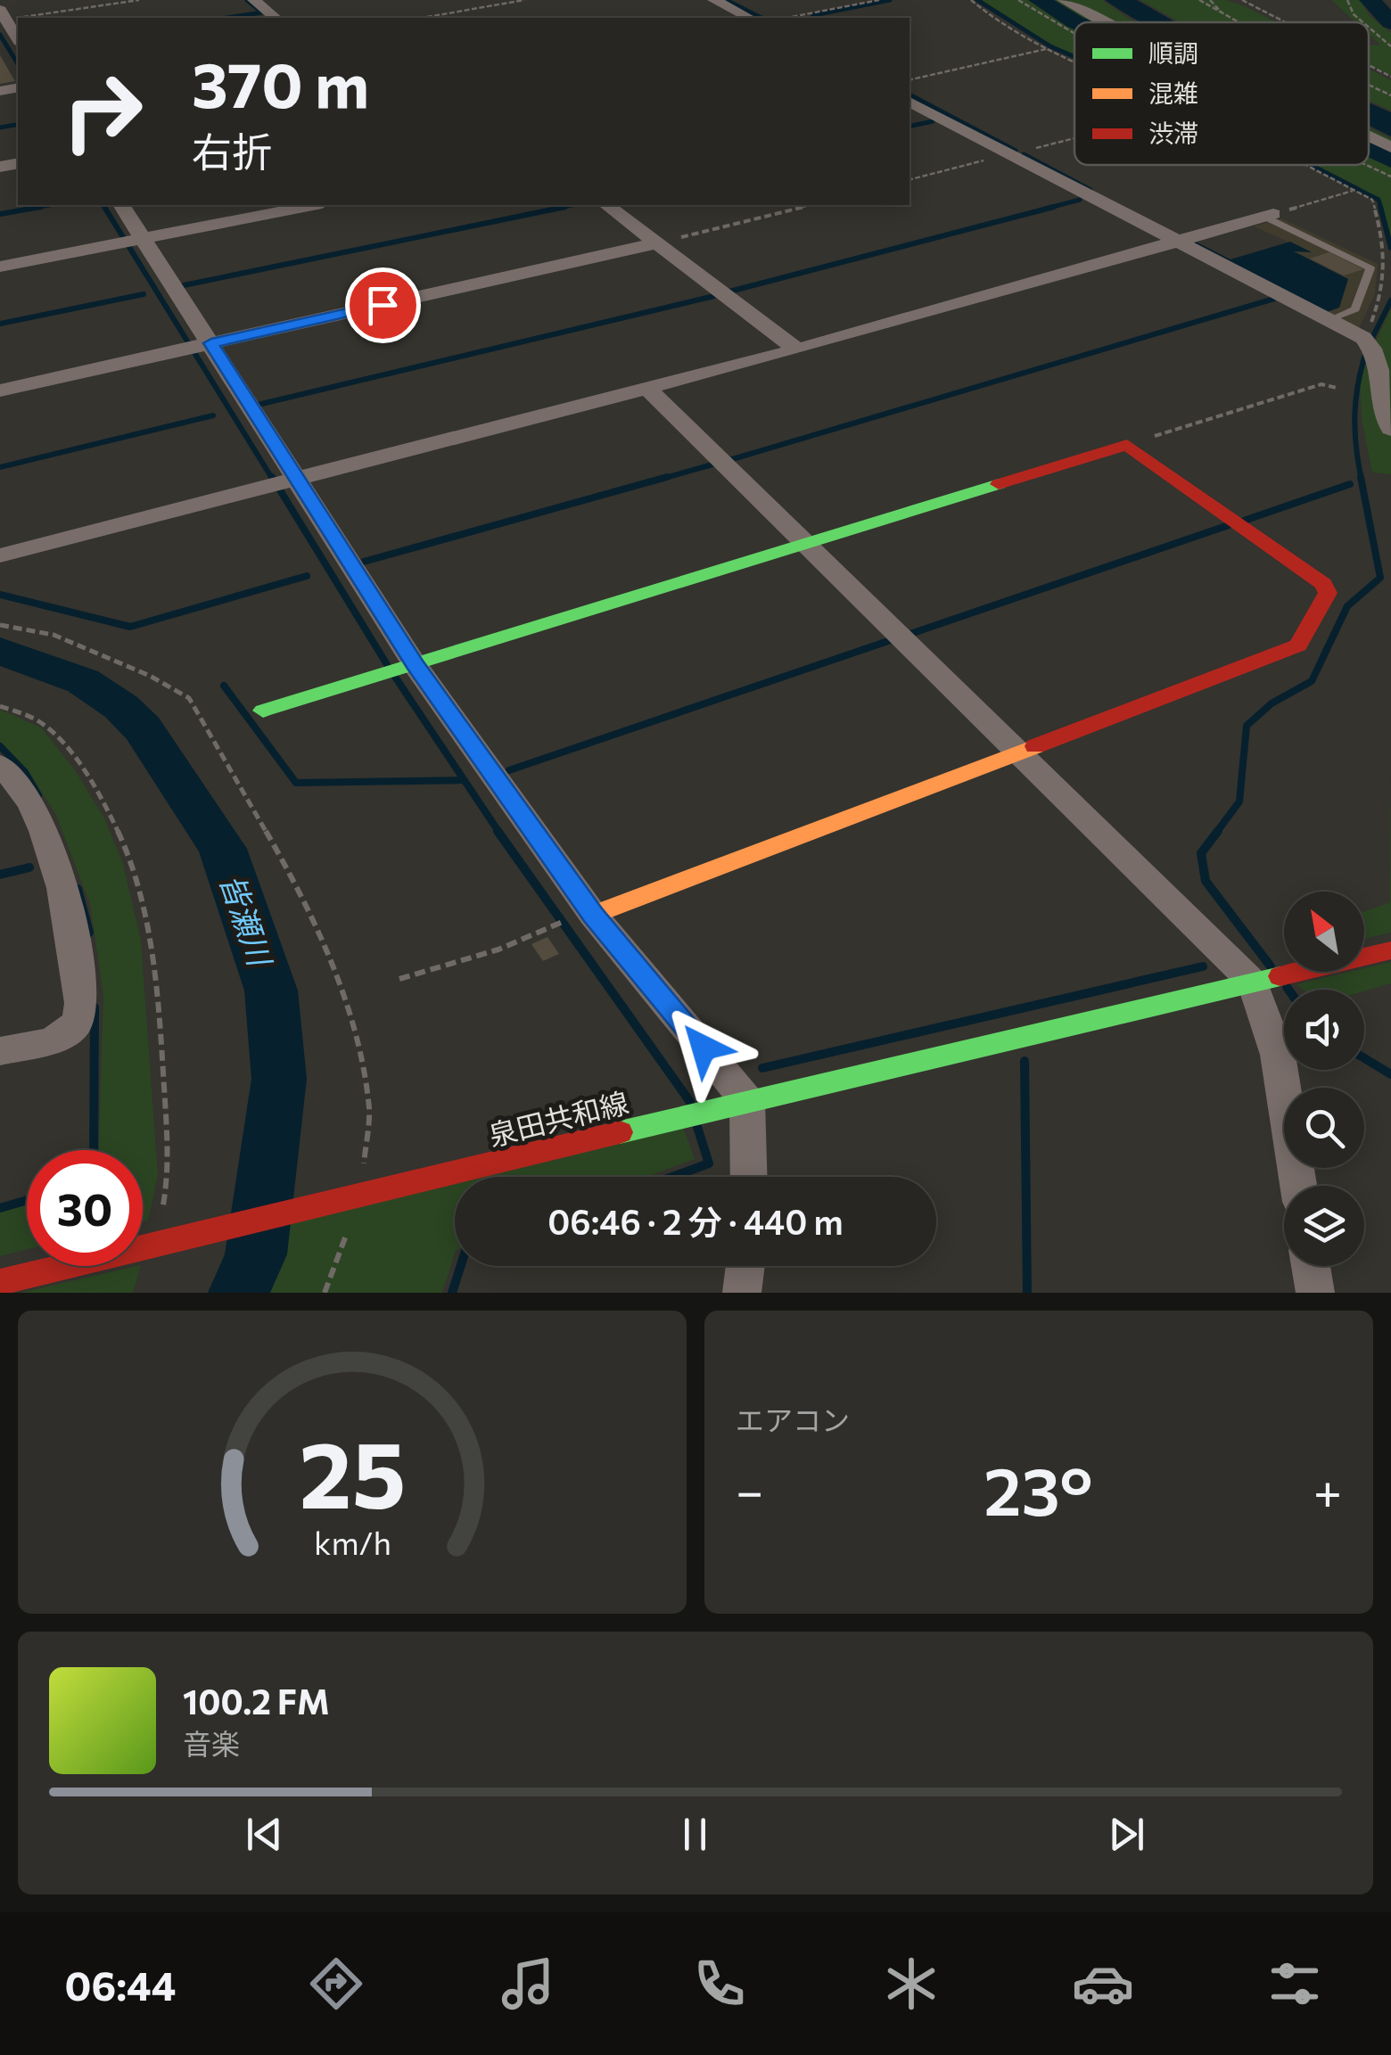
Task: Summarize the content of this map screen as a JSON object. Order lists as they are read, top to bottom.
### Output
{
  "streets": {
    "street": ["泉田共和線"]
  },
  "water": ["皆瀬川"],
  "legend": ["順調", "混雑", "渋滞"],
  "north": "top left",
  "page": {
    "turn": ["370 m", "右折"],
    "limit": "30",
    "trip": "06:46 · 2 分 · 440 m",
    "tile": "エアコン",
    "heat": ["−", "23°", "+"],
    "song": ["100.2 FM", "音楽"],
    "tabs": "06:44",
    "gauge": ["25", "km/h"]
  }
}
